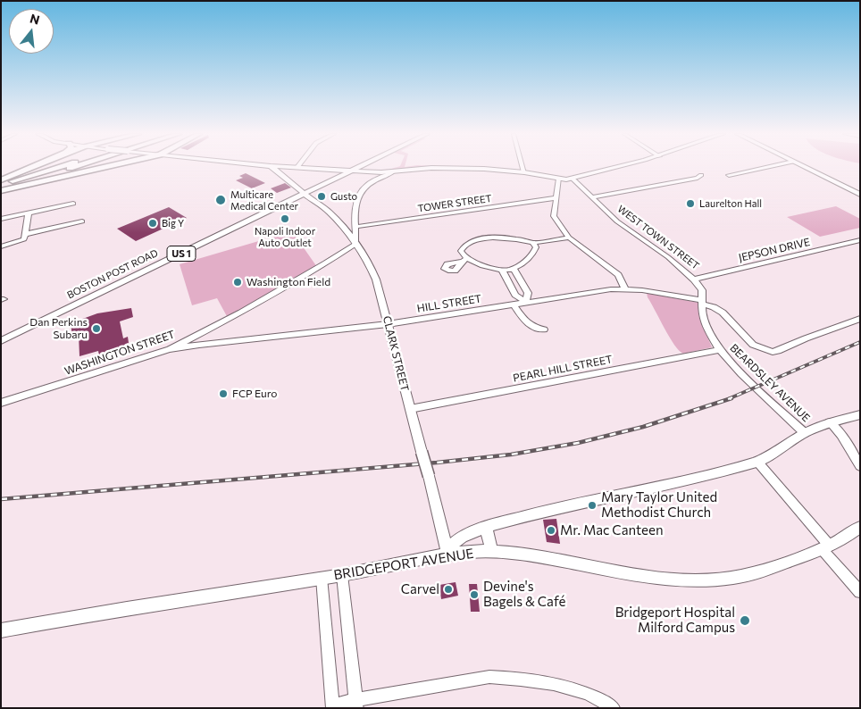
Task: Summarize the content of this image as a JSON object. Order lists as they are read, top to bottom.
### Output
{
  "streets": {
    "main road": [
      "US 1",
      "BOSTON POST ROAD",
      "CLARK STREET",
      "BRIDGEPORT AVENUE"
    ],
    "street": [
      "TOWER STREET",
      "WEST TOWN STREET",
      "JEPSON DRIVE",
      "HILL STREET",
      "WASHINGTON STREET",
      "PEARL HILL STREET",
      "BEARDSLEY AVENUE"
    ]
  },
  "crossings": [
    ["TOWER STREET", "CLARK STREET"],
    ["WEST TOWN STREET", "JEPSON DRIVE"],
    ["WEST TOWN STREET", "HILL STREET"],
    ["WEST TOWN STREET", "BEARDSLEY AVENUE"],
    ["HILL STREET", "WASHINGTON STREET"],
    ["HILL STREET", "CLARK STREET"],
    ["HILL STREET", "BEARDSLEY AVENUE"],
    ["WASHINGTON STREET", "CLARK STREET"],
    ["CLARK STREET", "PEARL HILL STREET"],
    ["CLARK STREET", "BRIDGEPORT AVENUE"],
    ["PEARL HILL STREET", "BEARDSLEY AVENUE"]
  ],
  "places": [
    "Gusto",
    "Multicare Medical Center",
    "Laurelton Hall",
    "Napoli Indoor Auto Outlet",
    "Big Y",
    "Washington Field",
    "Dan Perkins Subaru",
    "FCP Euro",
    "Mary Taylor United Methodist Church",
    "Mr. Mac Canteen",
    "Carvel",
    "Devine's Bagels & Café",
    "Bridgeport Hospital Milford Campus"
  ],
  "north": "top"
}
